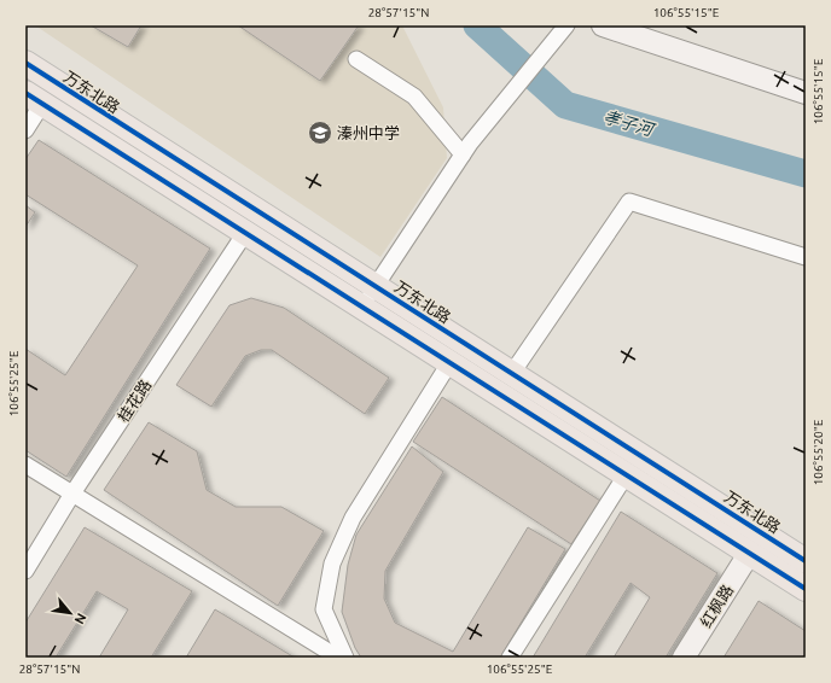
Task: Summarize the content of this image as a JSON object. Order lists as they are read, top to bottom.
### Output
{
  "streets": {
    "main road": ["万东北路"],
    "street": ["桂花路", "红枫路"]
  },
  "water": ["孝子河"],
  "places": {
    "school or university": ["溱州中学"]
  },
  "north": "bottom right",
  "coordinates": [
    "28°57'15\"N",
    "106°55'15\"E",
    "106°55'25\"E",
    "106°55'20\"E"
  ]
}
